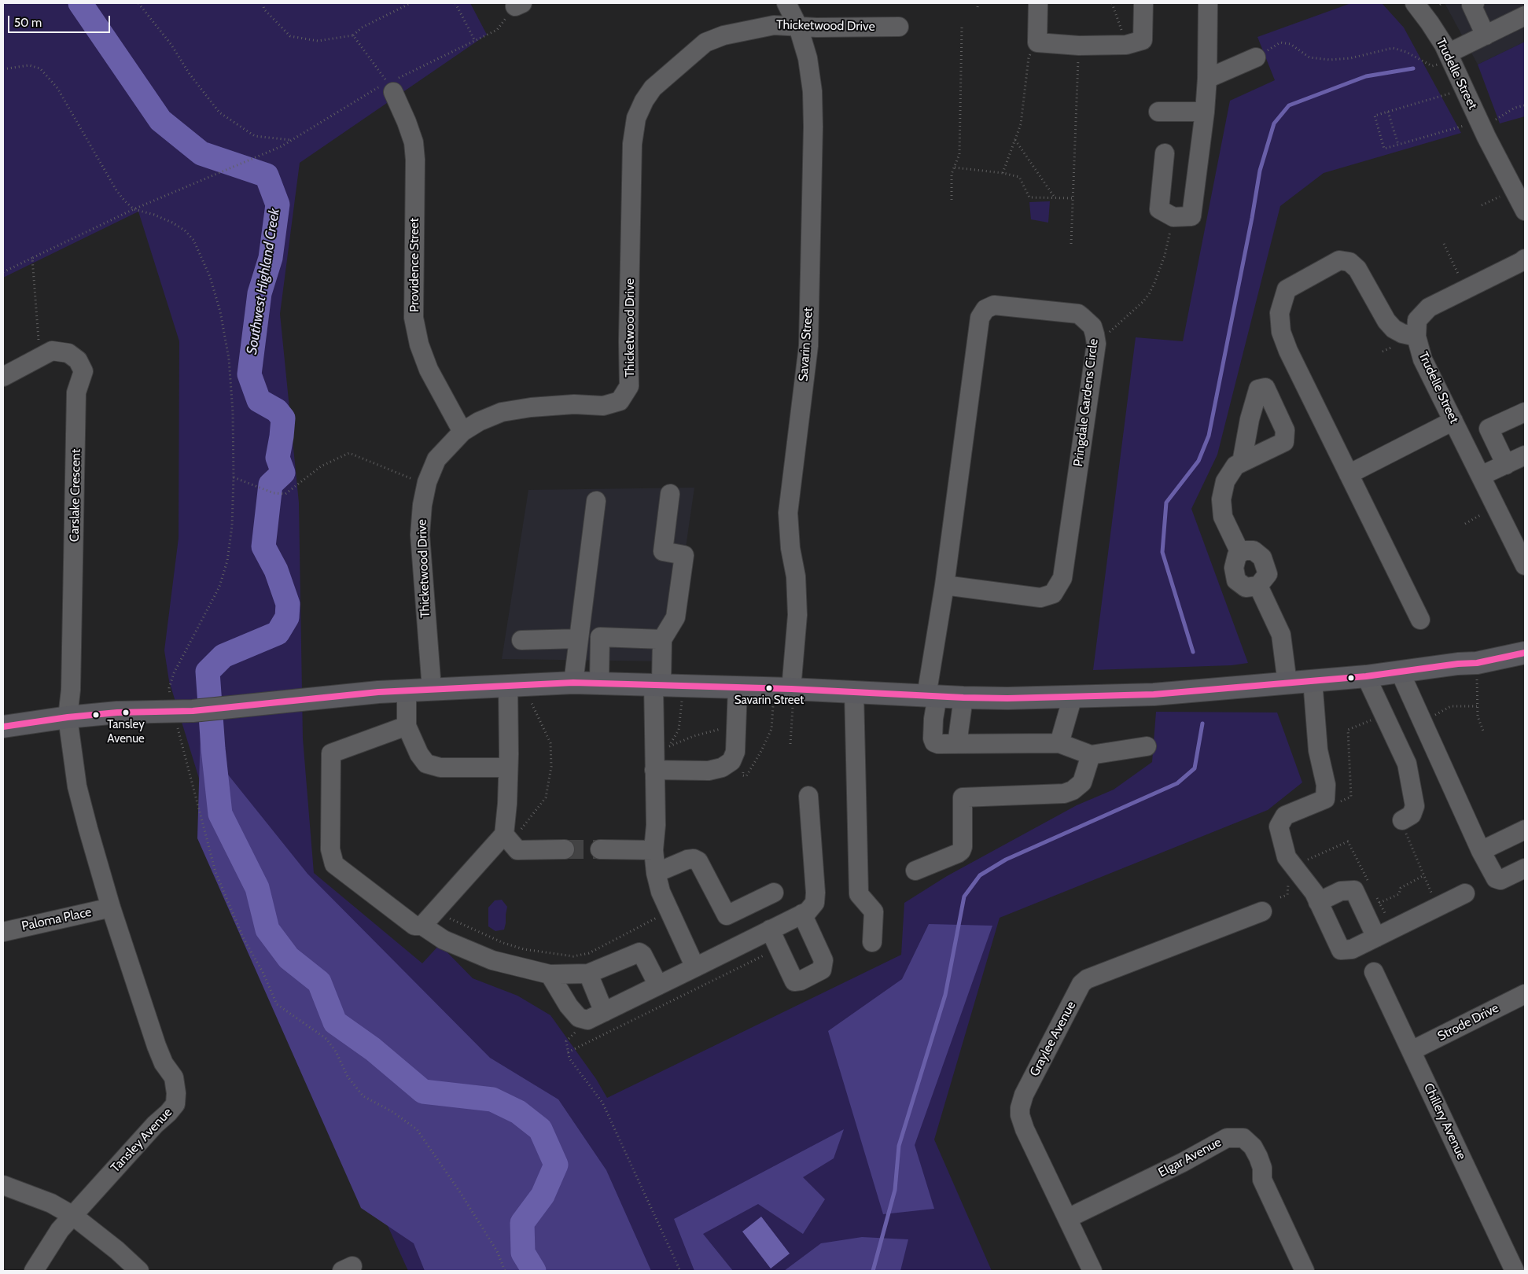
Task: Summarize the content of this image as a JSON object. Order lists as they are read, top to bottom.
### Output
{
  "streets": {
    "street": [
      "Thicketwood Drive",
      "Trudelle Street",
      "Providence Street",
      "Savarin Street",
      "Pringdale Gardens Circle",
      "Carslake Crescent",
      "Paloma Place",
      "Strode Drive",
      "Graylee Avenue",
      "Chillery Avenue",
      "Tansley Avenue",
      "Elgar Avenue"
    ]
  },
  "crossings": [
    ["Thicketwood Drive", "Providence Street"],
    ["Thicketwood Drive", "Savarin Street"],
    ["Carslake Crescent", "Tansley Avenue"],
    ["Paloma Place", "Tansley Avenue"],
    ["Strode Drive", "Chillery Avenue"],
    ["Graylee Avenue", "Elgar Avenue"]
  ],
  "water": ["Southwest Highland Creek"],
  "places": ["Savarin Street", "Tansley Avenue"],
  "scale_bar": "50 m"
}
